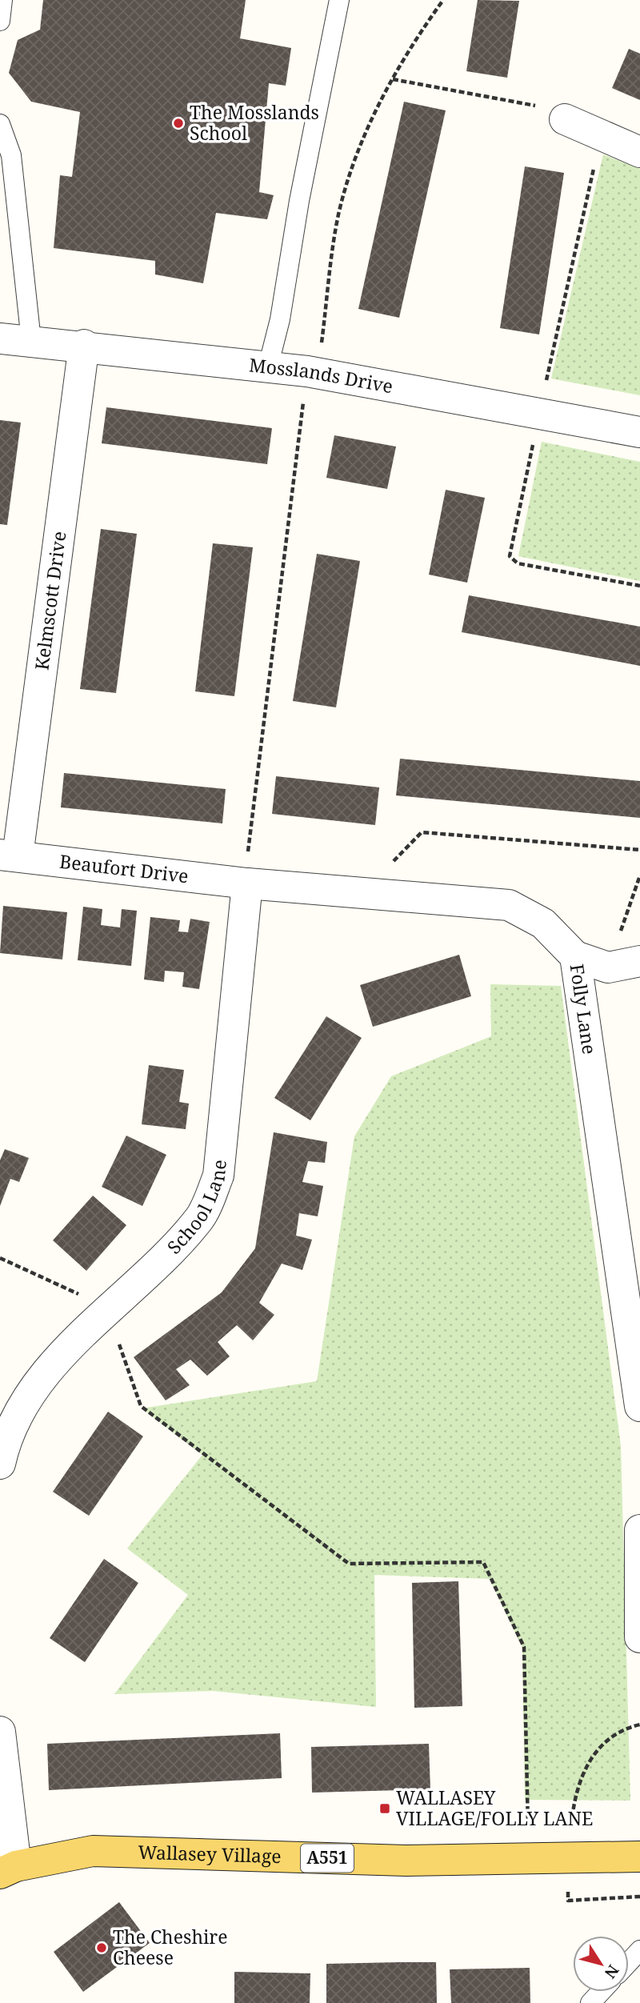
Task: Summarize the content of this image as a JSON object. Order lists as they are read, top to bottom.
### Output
{
  "streets": {
    "main road": ["Wallasey Village", "A551"],
    "street": [
      "Mosslands Drive",
      "Kelmscott Drive",
      "Beaufort Drive",
      "Folly Lane",
      "School Lane"
    ]
  },
  "crossings": [
    ["Mosslands Drive", "Kelmscott Drive"],
    ["Kelmscott Drive", "Beaufort Drive"],
    ["Beaufort Drive", "Folly Lane"],
    ["Beaufort Drive", "School Lane"],
    ["Folly Lane", "School Lane"]
  ],
  "places": {
    "other": ["The Mosslands School", "The Cheshire Cheese"],
    "transit": ["WALLASEY VILLAGE/FOLLY LANE"]
  },
  "north": "bottom right"
}
